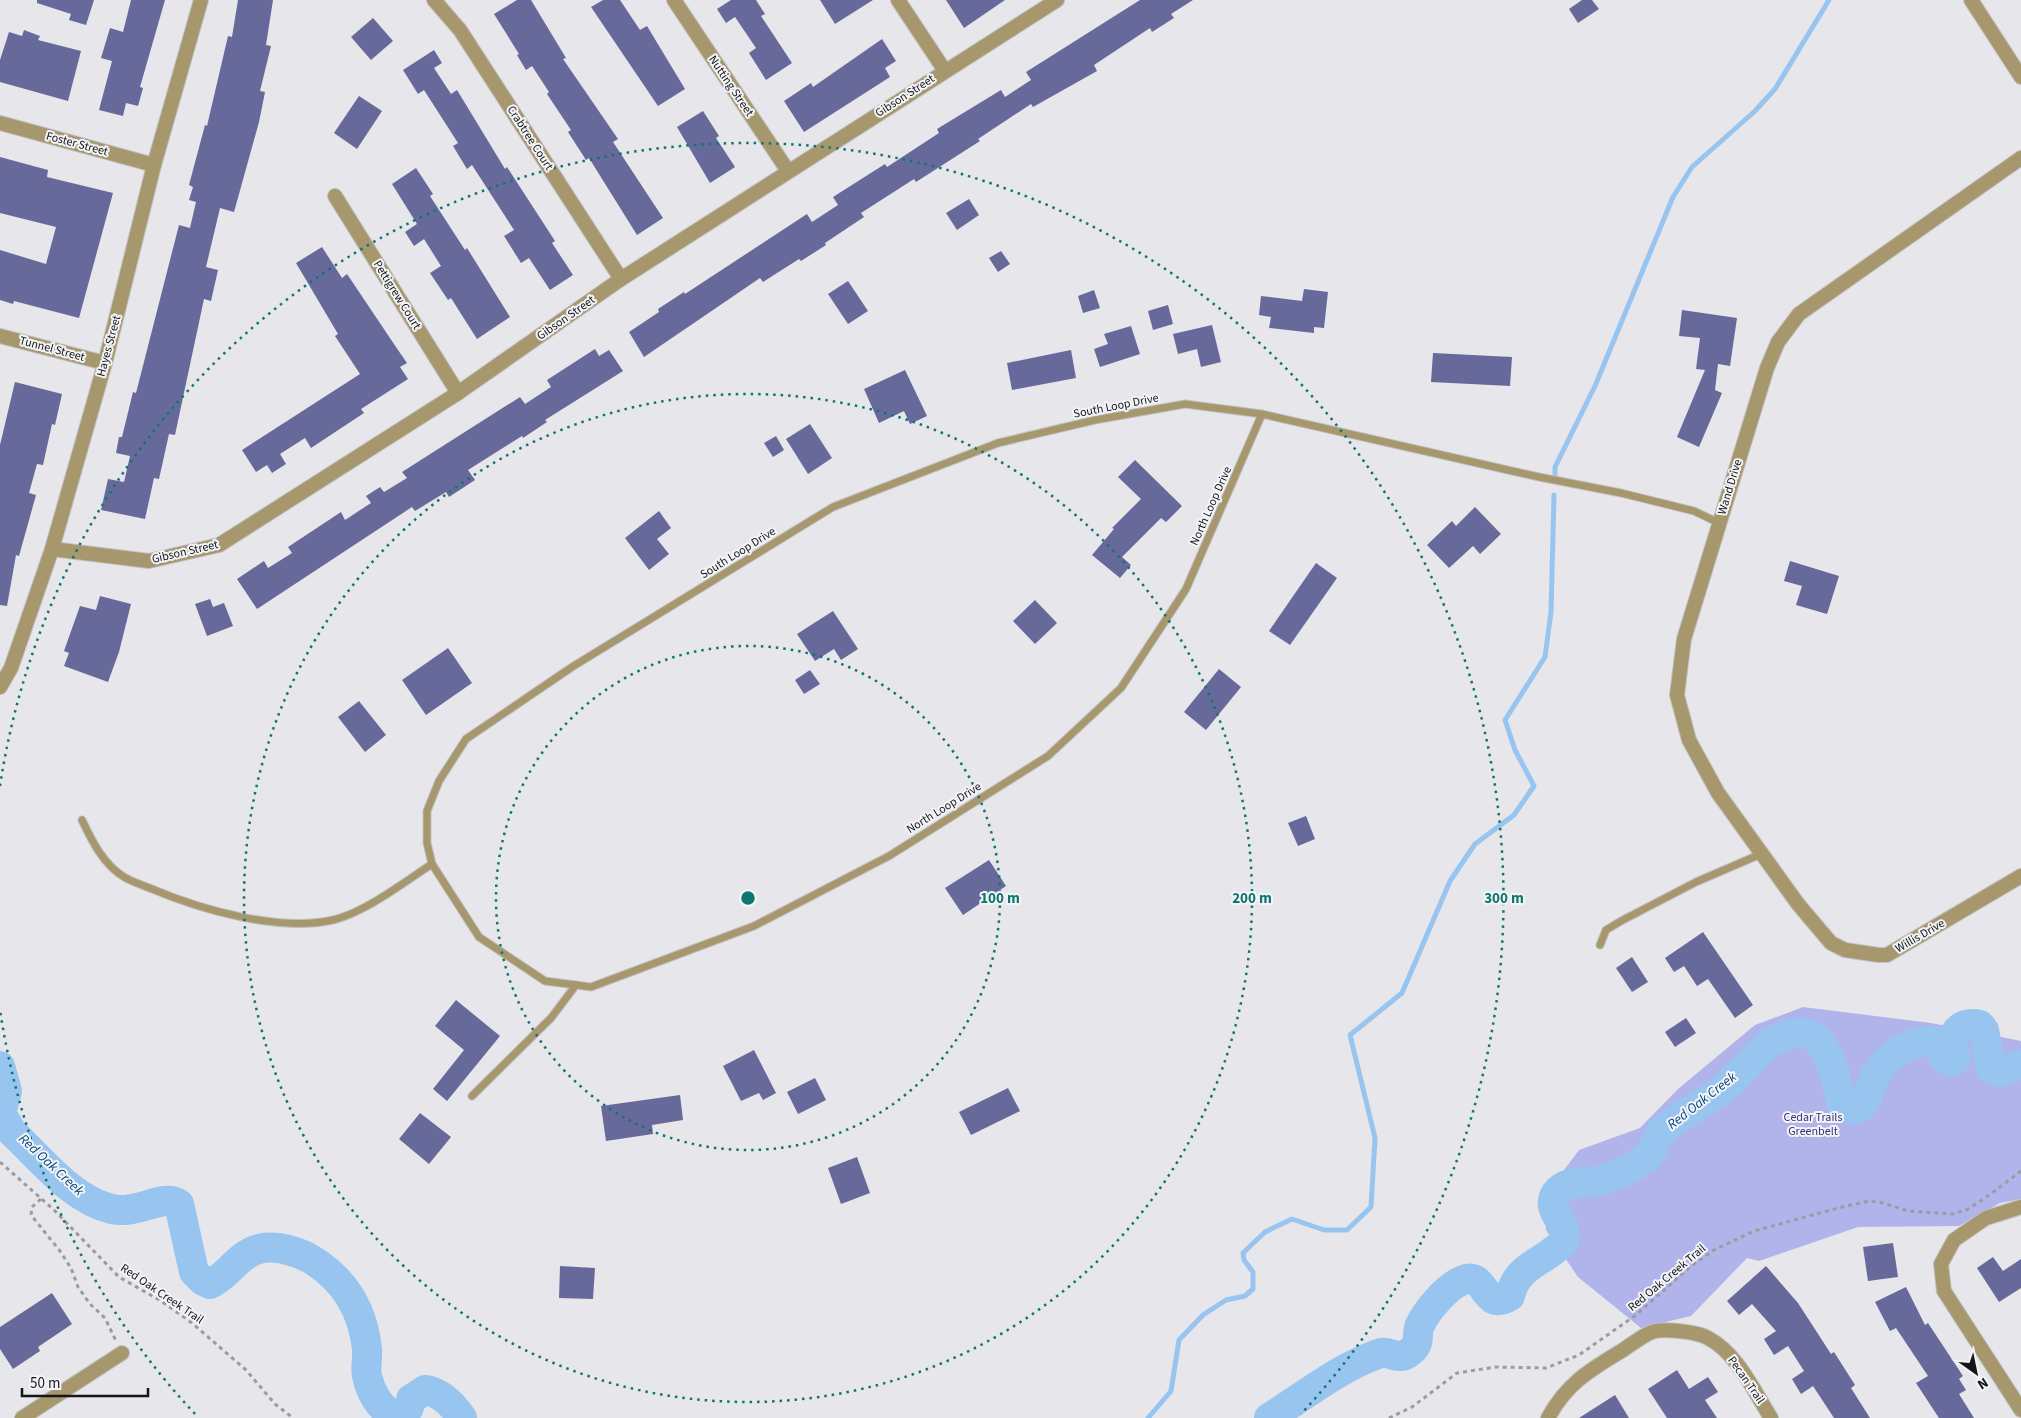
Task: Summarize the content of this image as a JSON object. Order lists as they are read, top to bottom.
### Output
{
  "streets": {
    "street": [
      "Nutting Street",
      "Gibson Street",
      "Crabtree Court",
      "Foster Street",
      "Pettigrew Court",
      "Hayes Street",
      "Tunnel Street",
      "Wand Drive",
      "Willis Drive",
      "Pecan Trail"
    ],
    "lane": ["South Loop Drive", "North Loop Drive"],
    "path": ["Red Oak Creek Trail"]
  },
  "crossings": [
    ["Nutting Street", "Gibson Street"],
    ["Gibson Street", "Crabtree Court"],
    ["Gibson Street", "Pettigrew Court"],
    ["Gibson Street", "Hayes Street"],
    ["Foster Street", "Hayes Street"],
    ["Hayes Street", "Tunnel Street"],
    ["South Loop Drive", "Wand Drive"],
    ["South Loop Drive", "North Loop Drive"],
    ["Wand Drive", "Willis Drive"]
  ],
  "water": ["Red Oak Creek"],
  "parks": ["Cedar Trails Greenbelt"],
  "scale_bar": "50 m",
  "north": "bottom right",
  "rings": ["100 m", "200 m", "300 m"]
}
